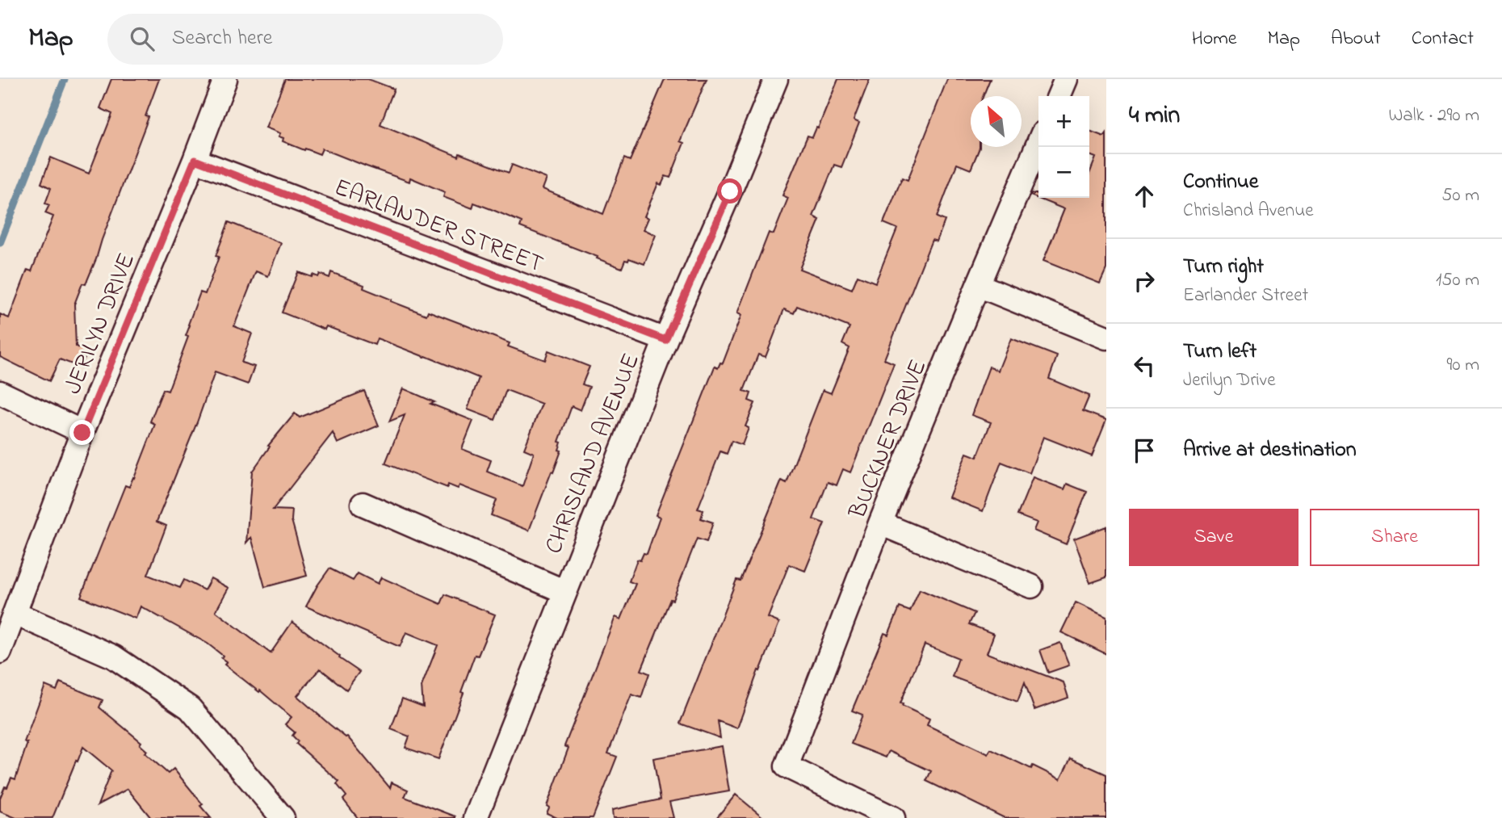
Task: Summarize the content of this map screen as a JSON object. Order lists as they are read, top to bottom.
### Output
{
  "streets": {
    "street": [
      "EARLANDER STREET",
      "JERILYN DRIVE",
      "BUCKNER DRIVE",
      "CHRISLAND AVENUE"
    ]
  },
  "crossings": [
    ["EARLANDER STREET", "JERILYN DRIVE"],
    ["EARLANDER STREET", "CHRISLAND AVENUE"]
  ],
  "north": "top left",
  "page": {
    "header": "Map",
    "search": "Search here",
    "nav": [
      "Home",
      "Map",
      "About",
      "Contact"
    ],
    "heading": ["4 min", "Walk · 290 m"],
    "map_buttons": ["+", "−"],
    "list": [
      ["Continue", "Chrisland Avenue", "50 m"],
      ["Turn right", "Earlander Street", "150 m"],
      ["Turn left", "Jerilyn Drive", "90 m"],
      "Arrive at destination"
    ],
    "buttons": ["Save", "Share"]
  }
}
